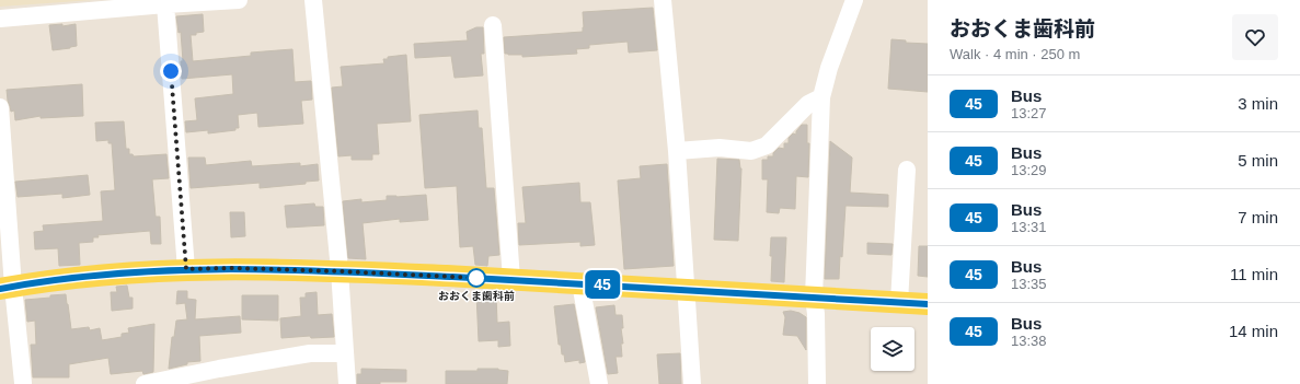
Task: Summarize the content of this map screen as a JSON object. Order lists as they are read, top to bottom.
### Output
{
  "places": ["おおくま歯科前"],
  "lines": ["bus line 45"],
  "page": {
    "on_map": "45",
    "heading": ["おおくま歯科前", "Walk · 4 min · 250 m"],
    "list": [
      {
        "mark": "45",
        "name": "Bus",
        "note": "13:27",
        "value": "3 min"
      },
      {
        "mark": "45",
        "name": "Bus",
        "note": "13:29",
        "value": "5 min"
      },
      {
        "mark": "45",
        "name": "Bus",
        "note": "13:31",
        "value": "7 min"
      },
      {
        "mark": "45",
        "name": "Bus",
        "note": "13:35",
        "value": "11 min"
      },
      {
        "mark": "45",
        "name": "Bus",
        "note": "13:38",
        "value": "14 min"
      }
    ]
  }
}
